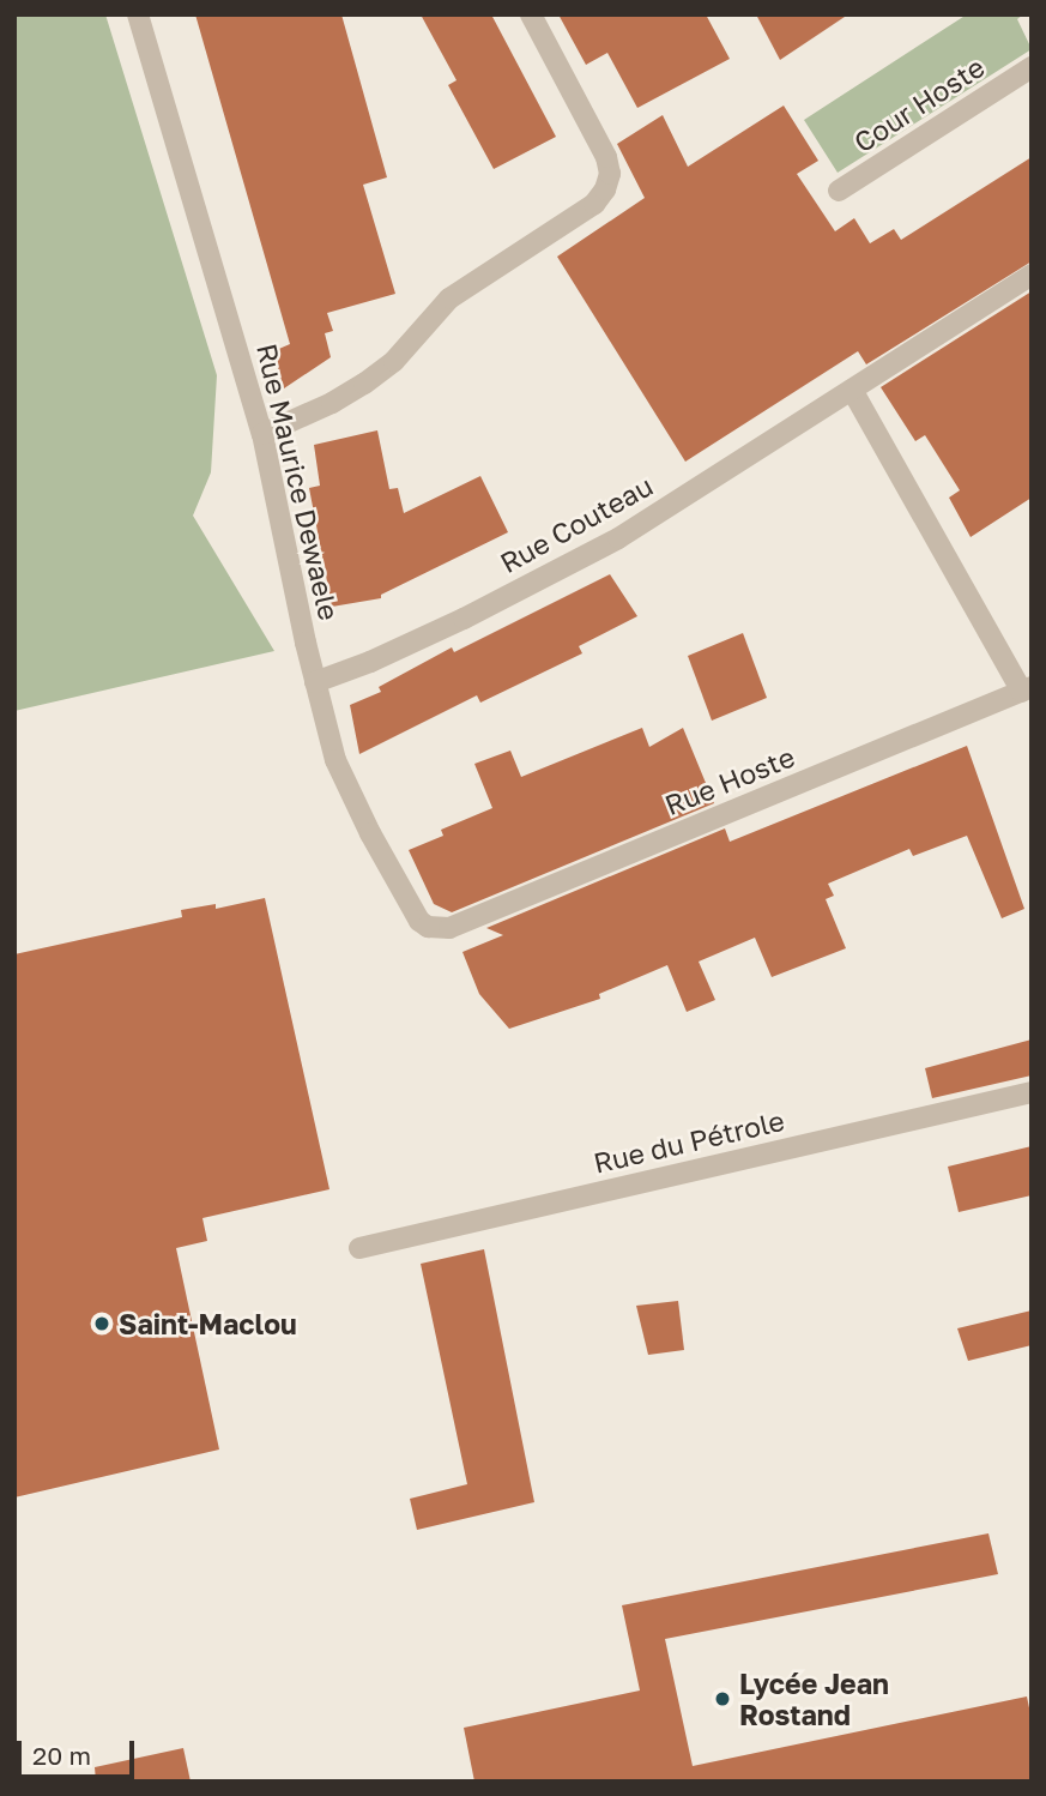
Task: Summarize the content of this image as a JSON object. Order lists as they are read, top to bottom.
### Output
{
  "streets": {
    "street": [
      "Cour Hoste",
      "Rue Maurice Dewaele",
      "Rue Couteau",
      "Rue Hoste",
      "Rue du Pétrole"
    ]
  },
  "crossings": [
    ["Rue Maurice Dewaele", "Rue Couteau"],
    ["Rue Maurice Dewaele", "Rue Hoste"]
  ],
  "places": ["Saint-Maclou", "Lycée Jean Rostand"],
  "scale_bar": "20 m"
}
